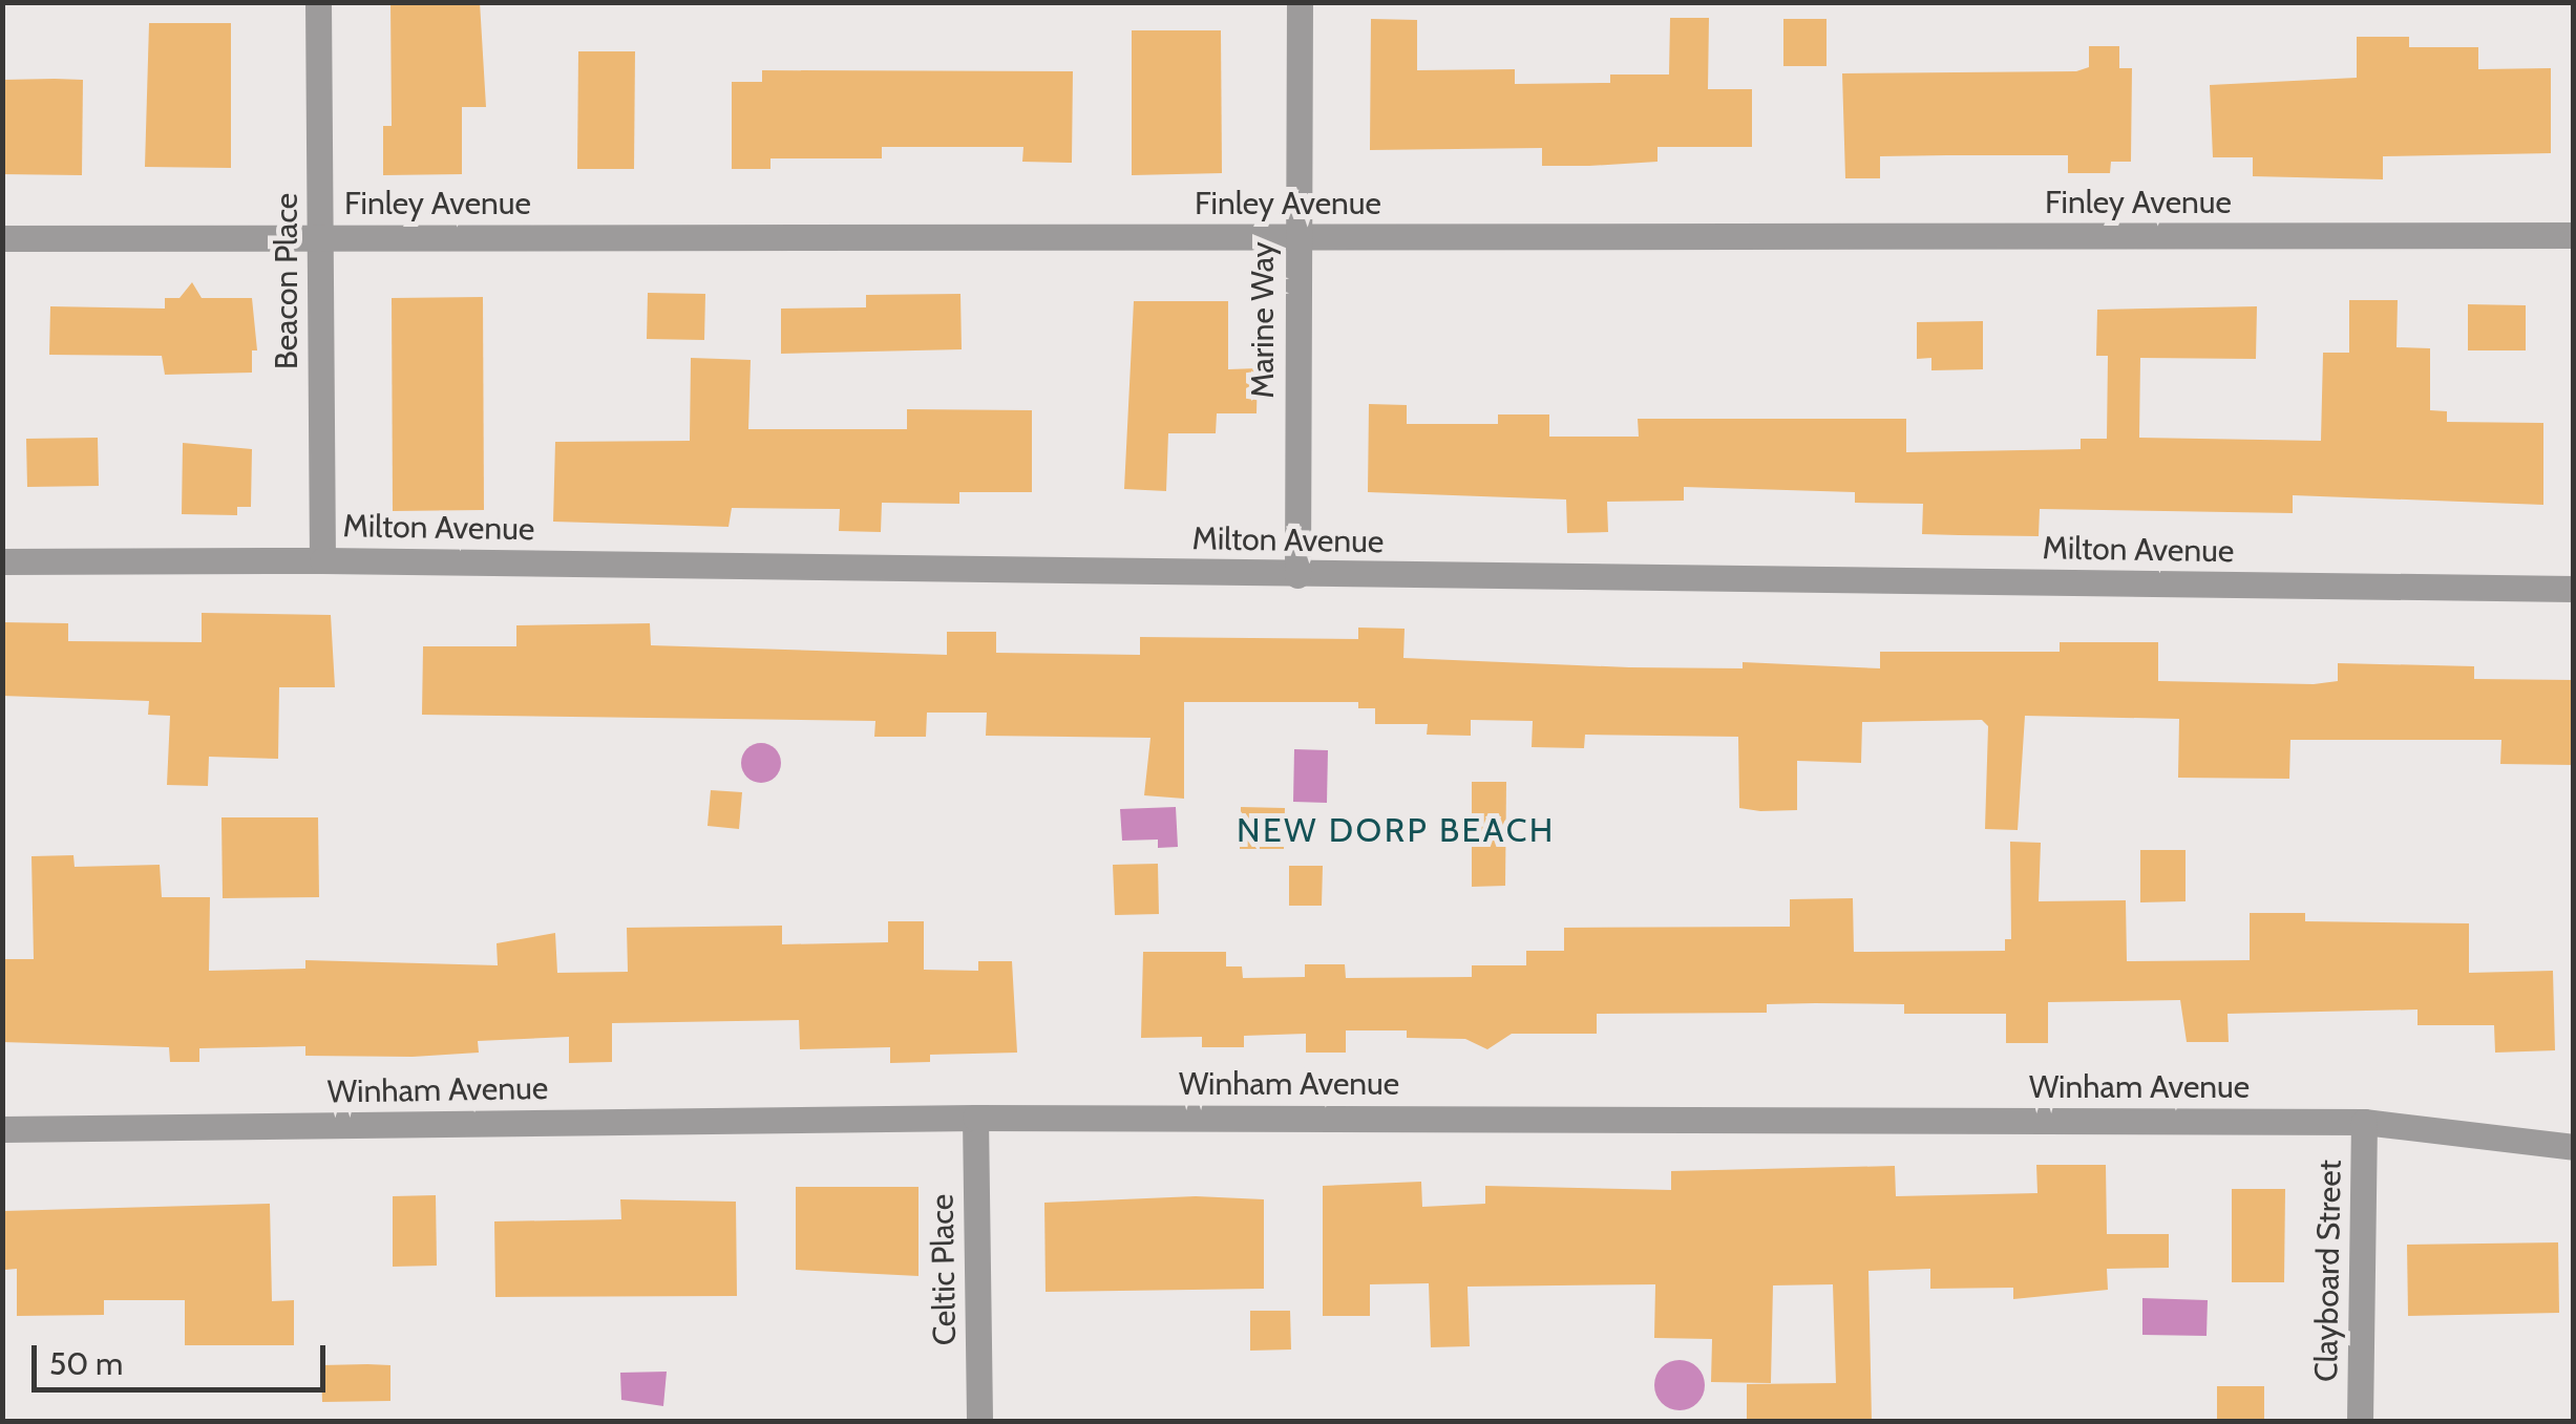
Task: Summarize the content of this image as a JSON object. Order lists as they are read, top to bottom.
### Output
{
  "streets": {
    "street": [
      "Finley Avenue",
      "Beacon Place",
      "Marine Way",
      "Milton Avenue",
      "Winham Avenue",
      "Celtic Place",
      "Clayboard Street"
    ]
  },
  "crossings": [
    ["Finley Avenue", "Beacon Place"],
    ["Finley Avenue", "Marine Way"],
    ["Beacon Place", "Milton Avenue"],
    ["Marine Way", "Milton Avenue"],
    ["Winham Avenue", "Celtic Place"],
    ["Winham Avenue", "Clayboard Street"]
  ],
  "districts": ["NEW DORP BEACH"],
  "scale_bar": "50 m"
}
